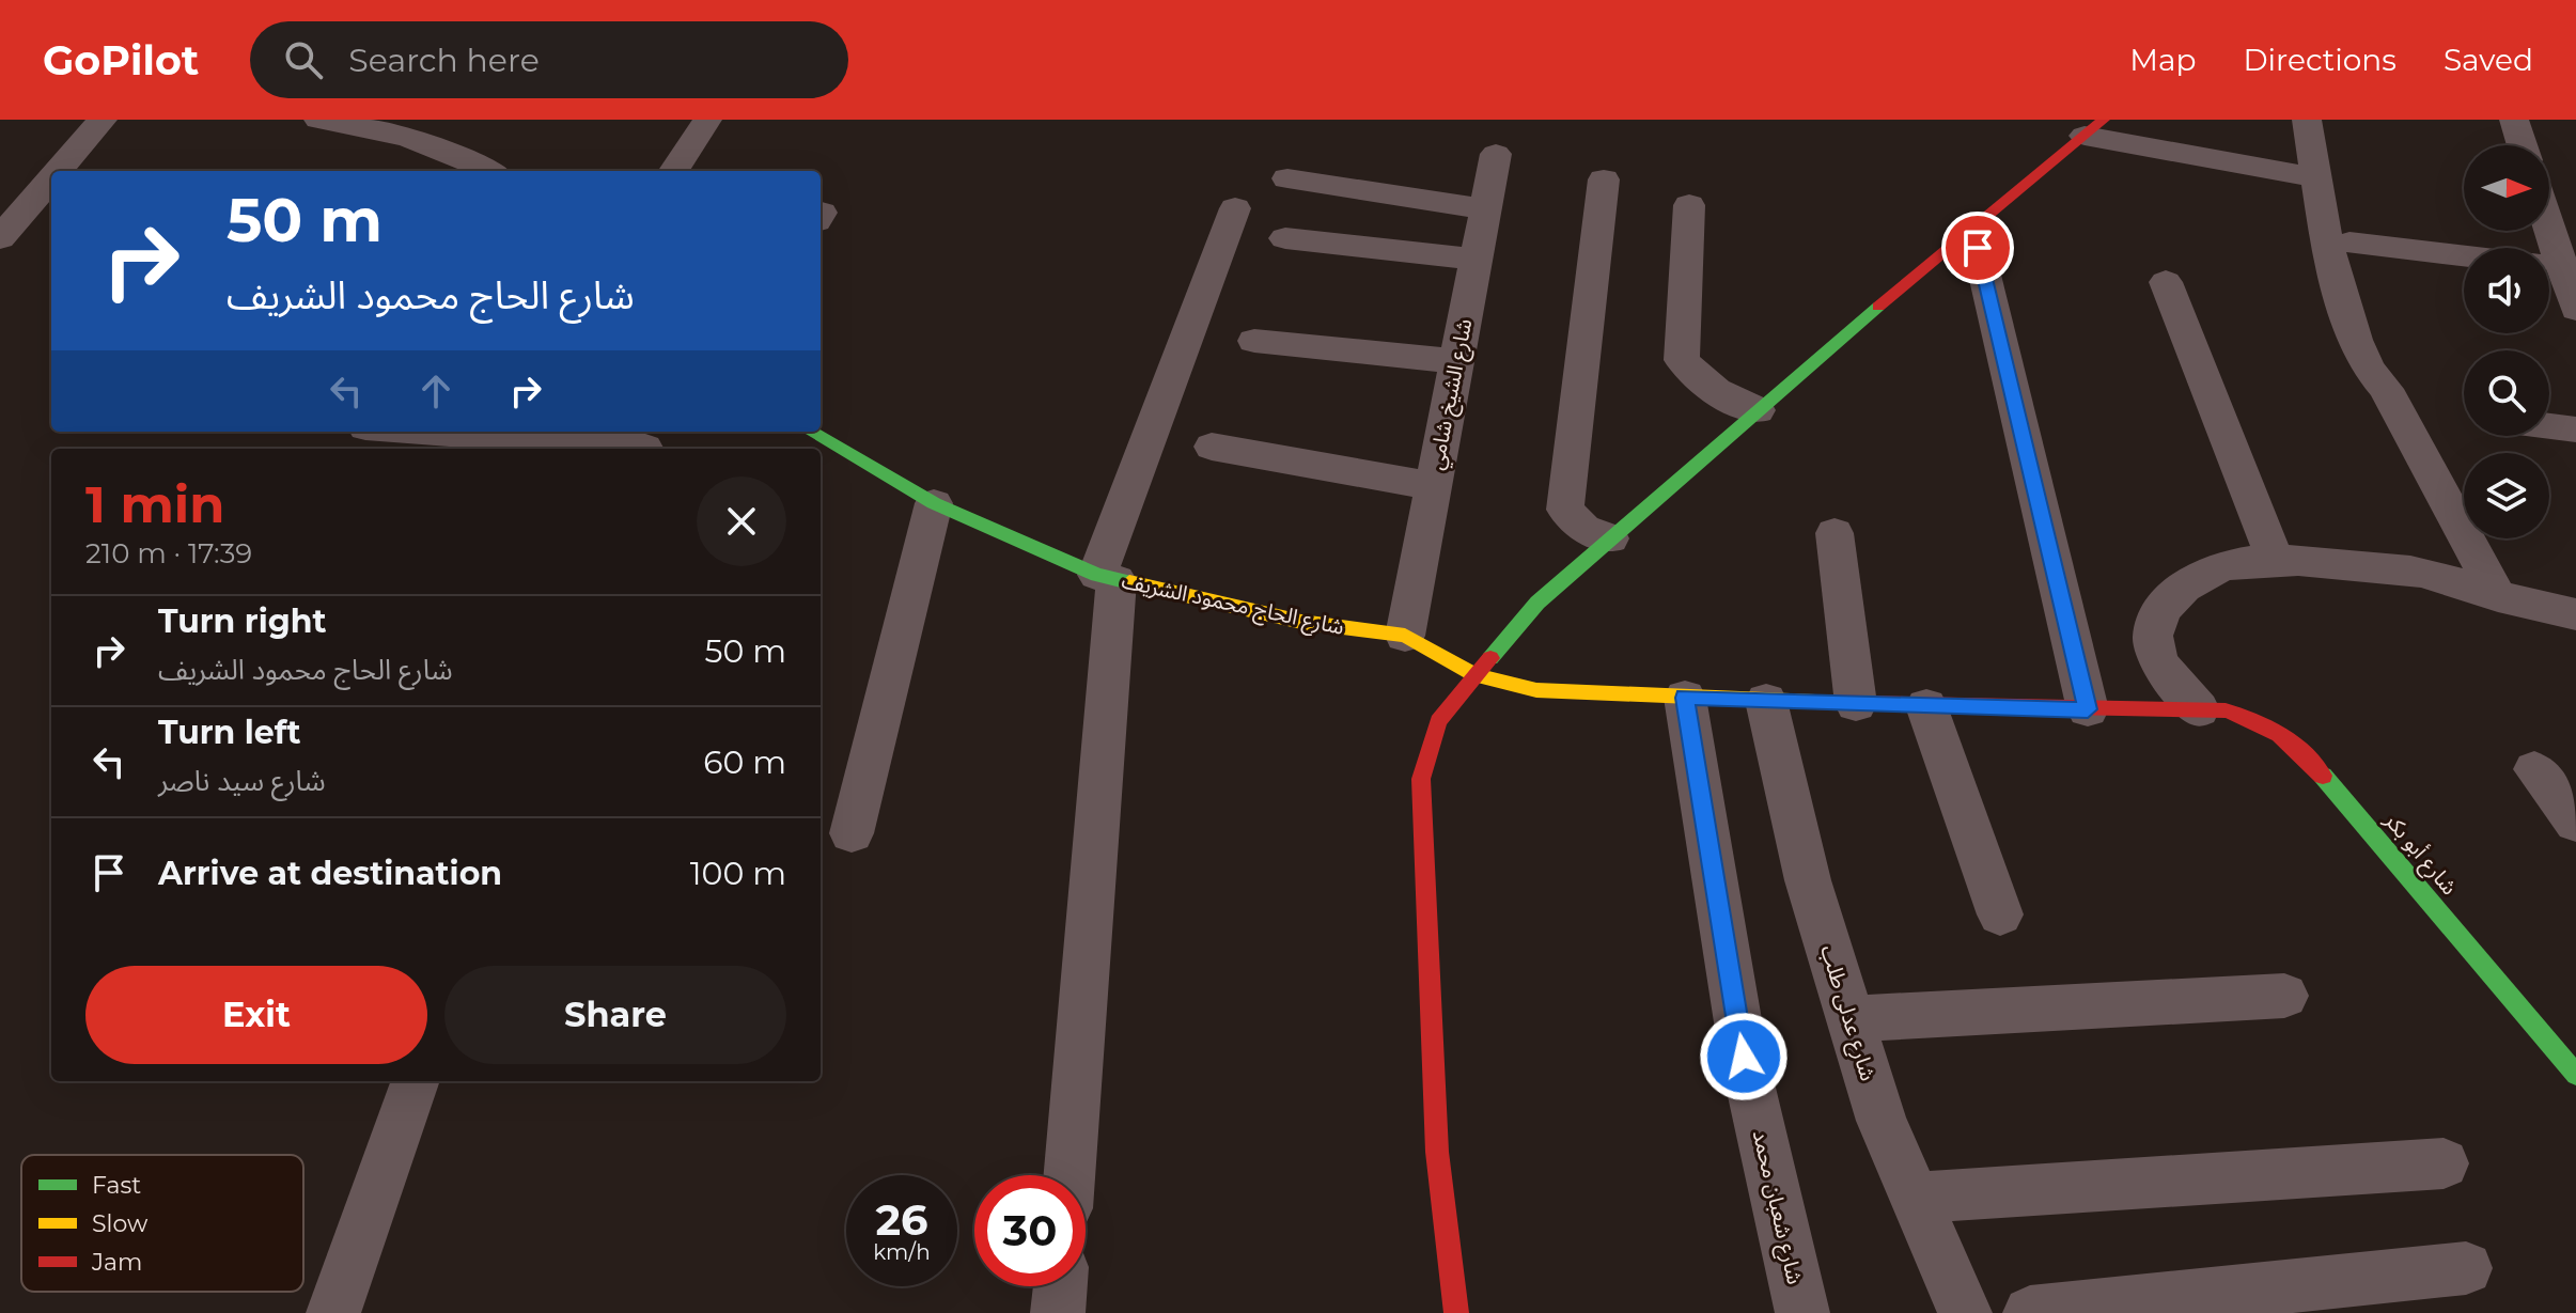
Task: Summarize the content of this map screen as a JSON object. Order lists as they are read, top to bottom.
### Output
{
  "streets": {
    "street": [
      "شارع الشيخ شامي",
      "شارع الحاج محمود الشريف",
      "شارع أبو بكر",
      "شارع عدلى طلب",
      "شارع شعبان محمد"
    ]
  },
  "crossings": [
    ["شارع الشيخ شامي", "شارع الحاج محمود الشريف"],
    ["شارع الحاج محمود الشريف", "شارع أبو بكر"],
    ["شارع الحاج محمود الشريف", "شارع عدلى طلب"],
    ["شارع الحاج محمود الشريف", "شارع شعبان محمد"]
  ],
  "legend": ["Fast", "Slow", "Jam"],
  "north": "right",
  "page": {
    "header": "GoPilot",
    "search": "Search here",
    "nav": ["Map", "Directions", "Saved"],
    "turn": ["50 m", "شارع الحاج محمود الشريف"],
    "heading": ["1 min", "210 m · 17:39"],
    "list": [
      {
        "name": "Turn right",
        "note": "شارع الحاج محمود الشريف",
        "value": "50 m"
      },
      {
        "name": "Turn left",
        "note": "شارع سيد ناصر",
        "value": "60 m"
      },
      {
        "name": "Arrive at destination",
        "value": "100 m"
      }
    ],
    "buttons": ["Exit", "Share"],
    "speed": "26 km/h",
    "limit": "30"
  }
}
